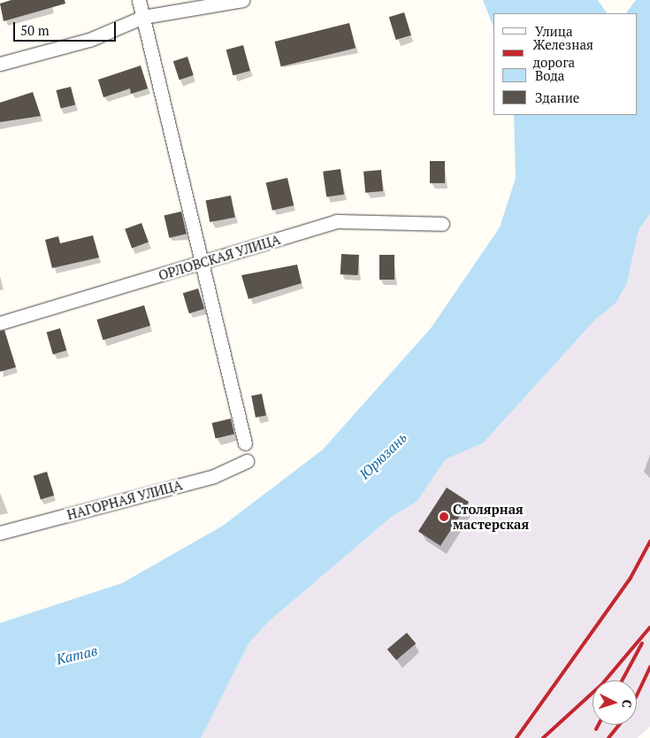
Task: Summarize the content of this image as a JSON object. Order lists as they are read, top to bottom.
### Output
{
  "streets": {
    "street": ["ОРЛОВСКАЯ УЛИЦА", "НАГОРНАЯ УЛИЦА"]
  },
  "water": ["Юрюзань", "Катав"],
  "places": ["Столярная мастерская"],
  "legend": [
    "Улица",
    "Железная дорога",
    "Вода",
    "Здание"
  ],
  "scale_bar": "50 m",
  "north": "right"
}
